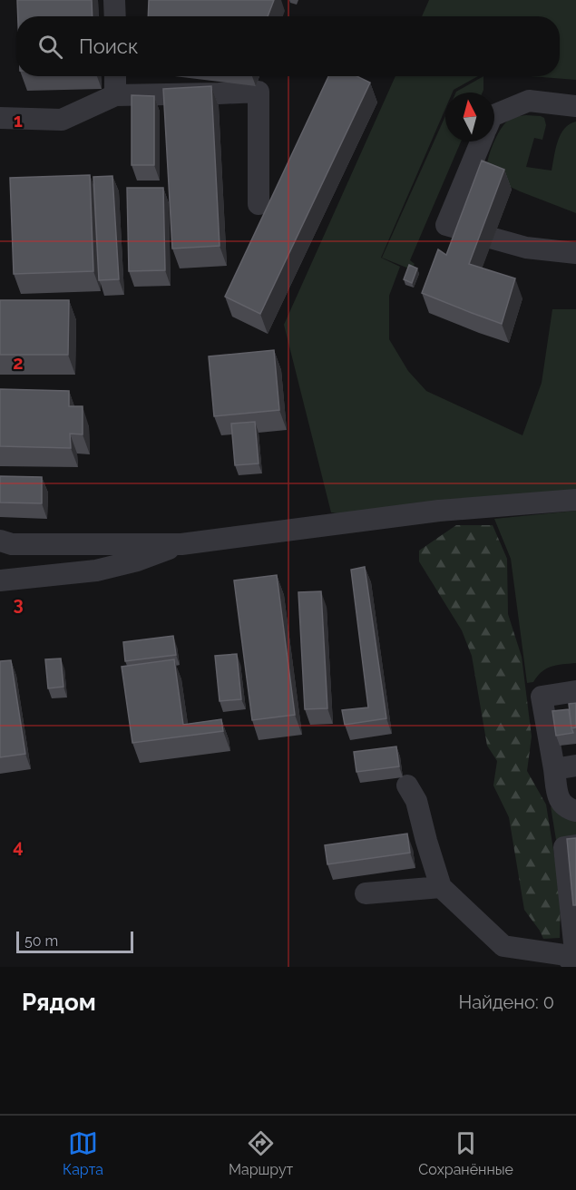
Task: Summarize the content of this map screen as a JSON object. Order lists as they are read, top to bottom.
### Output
{
  "scale_bar": "50 m",
  "north": "top",
  "page": {
    "search": "Поиск",
    "scale": "50 m",
    "heading": ["Рядом", "Найдено: 0"],
    "nav": ["Карта", "Маршрут", "Сохранённые"]
  },
  "grid": {
    "rows": [
      "1",
      "2",
      "3",
      "4"
    ]
  }
}
